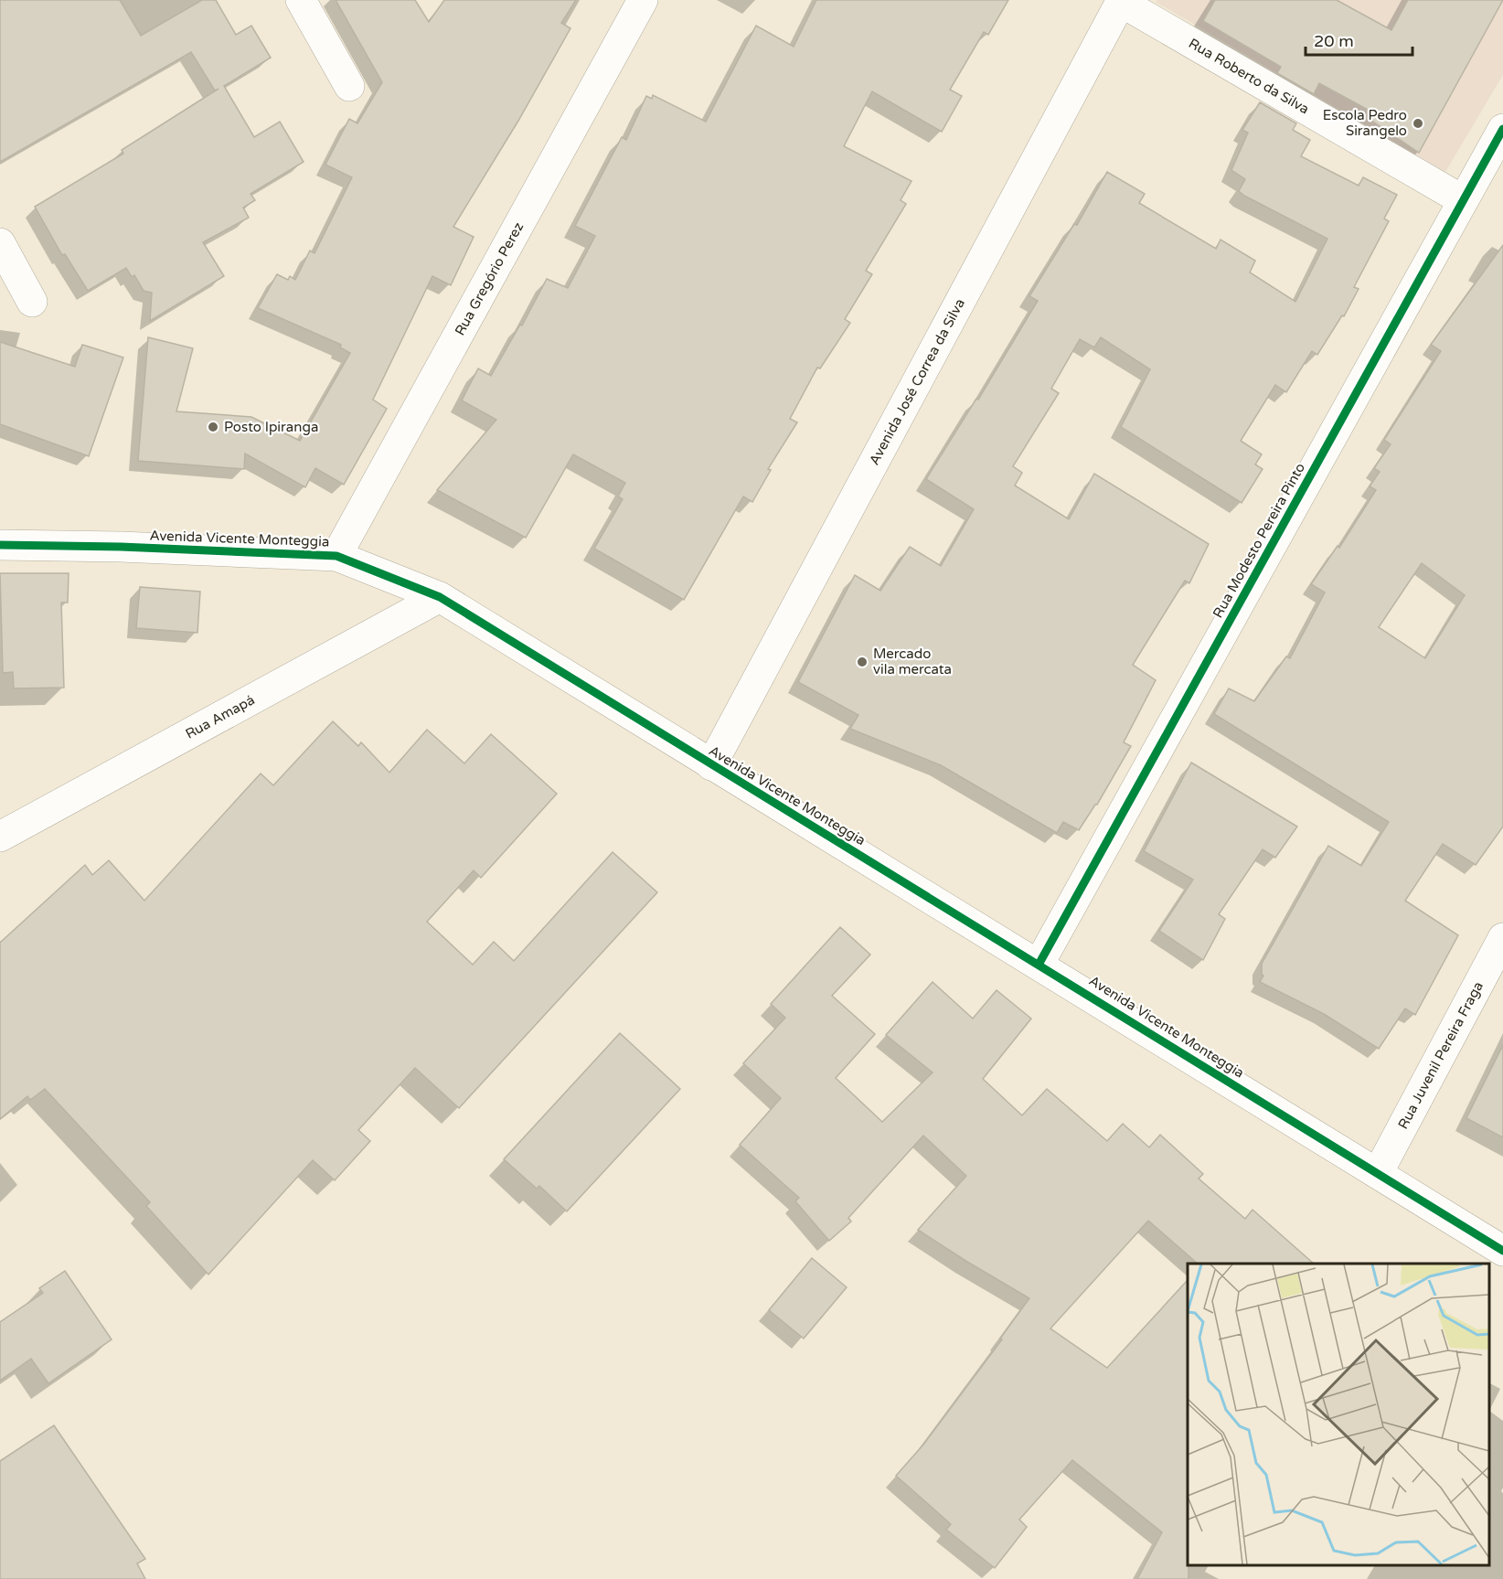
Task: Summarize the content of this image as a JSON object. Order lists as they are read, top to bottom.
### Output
{
  "streets": {
    "street": [
      "Rua Roberto da Silva",
      "Rua Gregório Perez",
      "Avenida José Correa da Silva",
      "Avenida Vicente Monteggia",
      "Rua Modesto Pereira Pinto",
      "Rua Amapá",
      "Rua Juvenil Pereira Fraga"
    ]
  },
  "crossings": [
    ["Rua Roberto da Silva", "Avenida José Correa da Silva"],
    ["Rua Roberto da Silva", "Rua Modesto Pereira Pinto"],
    ["Rua Gregório Perez", "Avenida Vicente Monteggia"],
    ["Avenida José Correa da Silva", "Avenida Vicente Monteggia"],
    ["Avenida Vicente Monteggia", "Rua Modesto Pereira Pinto"],
    ["Avenida Vicente Monteggia", "Rua Amapá"],
    ["Avenida Vicente Monteggia", "Rua Juvenil Pereira Fraga"]
  ],
  "places": ["Escola Pedro Sirangelo", "Posto Ipiranga", "Mercado vila mercata"],
  "scale_bar": "20 m"
}
